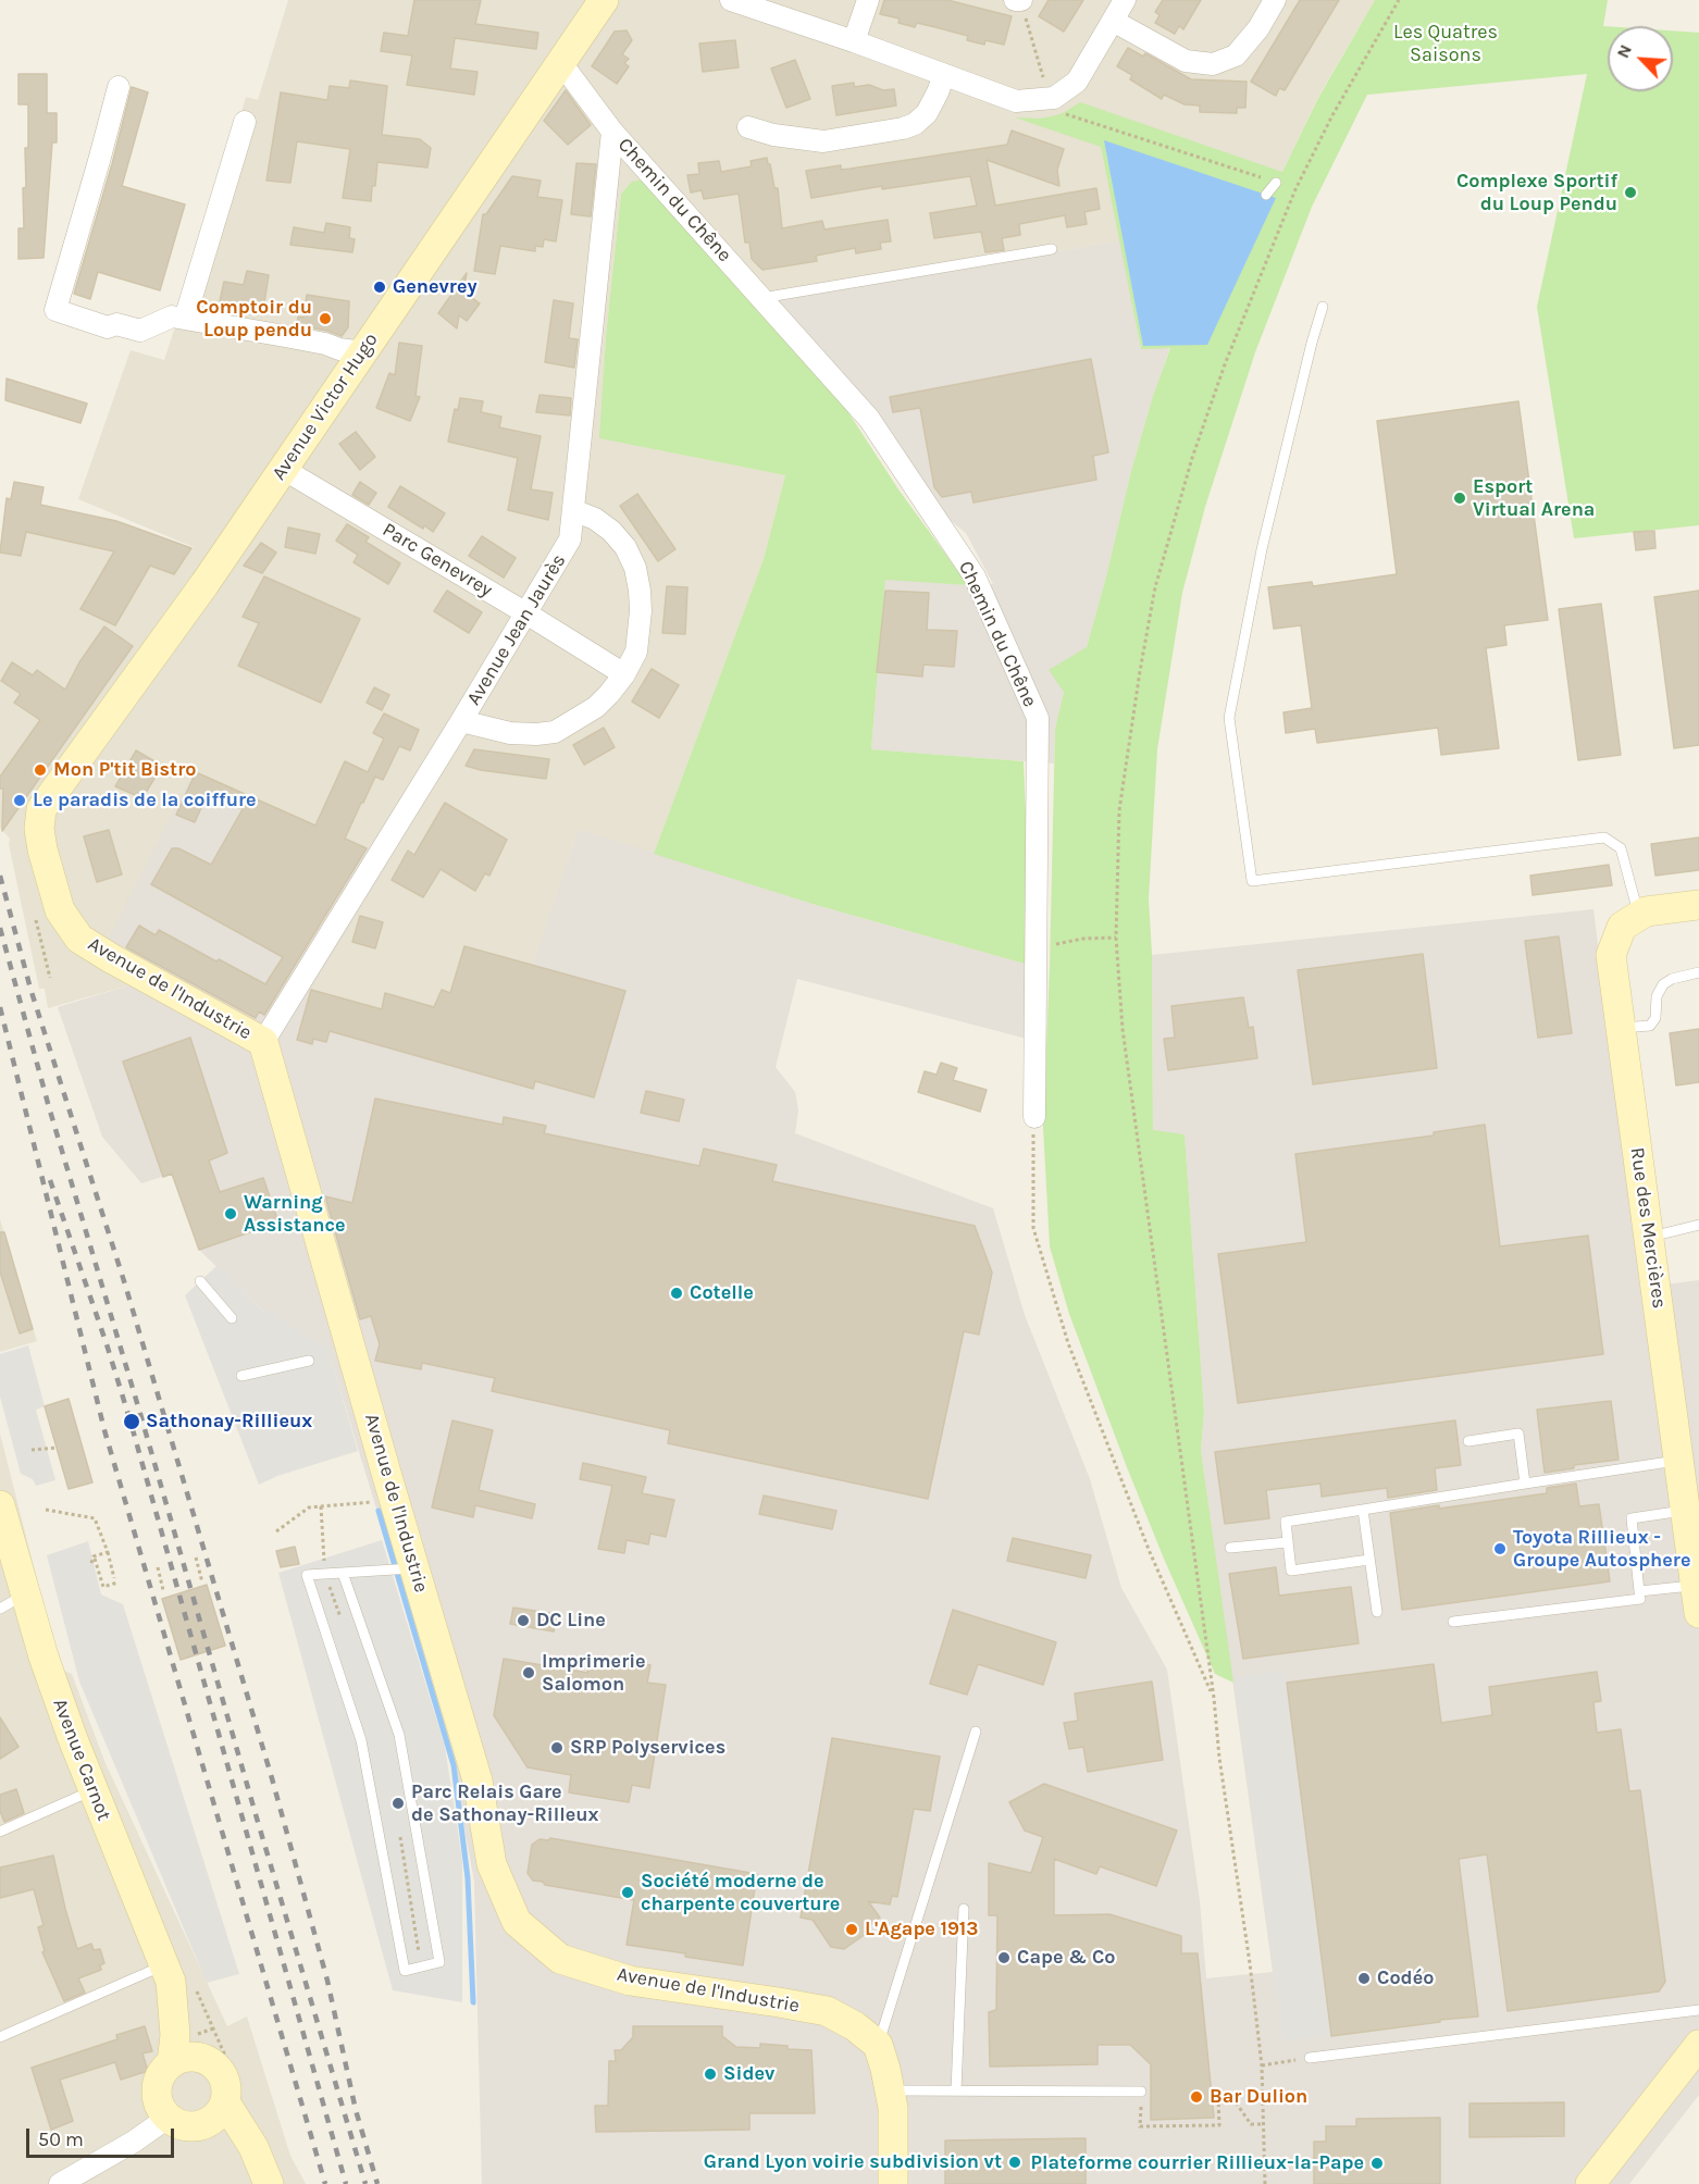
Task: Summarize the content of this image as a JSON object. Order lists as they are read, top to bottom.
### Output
{
  "streets": {
    "street": [
      "Chemin du Chêne",
      "Avenue Victor Hugo",
      "Parc Genevrey",
      "Avenue Jean Jaurès",
      "Avenue de l'Industrie",
      "Rue des Mercières",
      "Avenue Carnot"
    ]
  },
  "crossings": [
    ["Chemin du Chêne", "Avenue Jean Jaurès"],
    ["Avenue Victor Hugo", "Parc Genevrey"],
    ["Avenue Victor Hugo", "Avenue de l'Industrie"],
    ["Parc Genevrey", "Avenue Jean Jaurès"],
    ["Avenue Jean Jaurès", "Avenue de l'Industrie"]
  ],
  "parks": ["Les Quatres Saisons"],
  "places": [
    "Complexe Sportif du Loup Pendu",
    "Genevrey",
    "Comptoir du Loup pendu",
    "Esport Virtual Arena",
    "Mon P'tit Bistro",
    "Le paradis de la coiffure",
    "Warning Assistance",
    "Cotelle",
    "Sathonay-Rillieux",
    "Toyota Rillieux - Groupe Autosphere",
    "DC Line",
    "Imprimerie Salomon",
    "SRP Polyservices",
    "Parc Relais Gare de Sathonay-Rilleux",
    "Société moderne de charpente couverture",
    "L'Agape 1913",
    "Cape & Co",
    "Codéo",
    "Sidev",
    "Bar Dulion",
    "Grand Lyon voirie subdivision vt",
    "Plateforme courrier Rillieux-la-Pape"
  ],
  "scale_bar": "50 m",
  "north": "top left"
}
